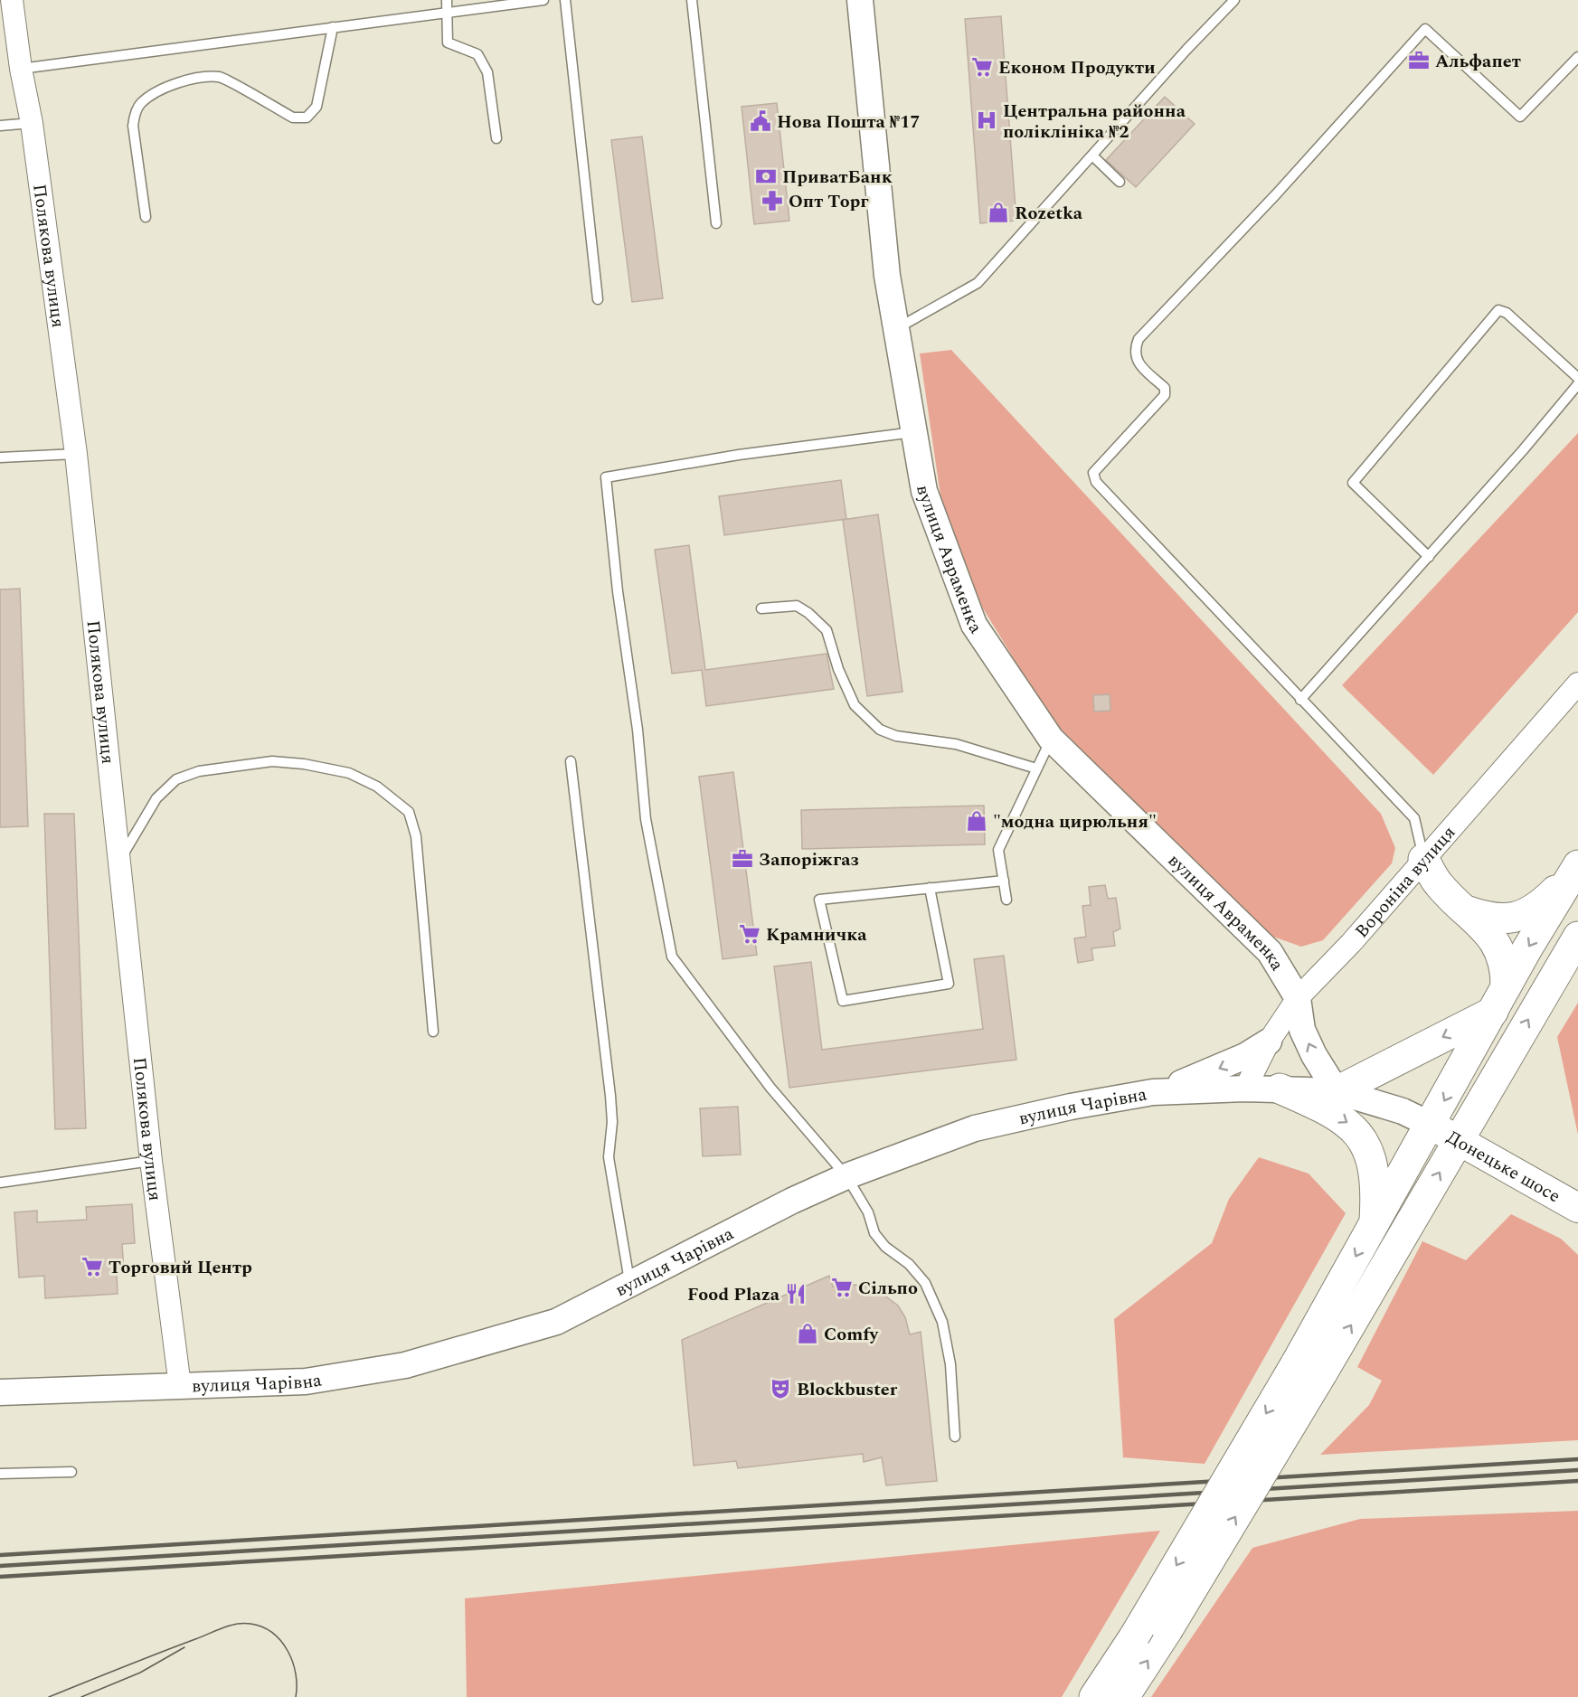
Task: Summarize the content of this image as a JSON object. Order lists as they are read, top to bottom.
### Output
{
  "streets": {
    "main road": ["вулиця Авраменка", "вулиця Чарівна", "Донецьке шосе"],
    "street": ["Полякова вулиця", "Вороніна вулиця"]
  },
  "crossings": [
    ["Полякова вулиця", "вулиця Чарівна"],
    ["вулиця Авраменка", "Вороніна вулиця"],
    ["Вороніна вулиця", "вулиця Чарівна"],
    ["вулиця Чарівна", "Донецьке шосе"]
  ],
  "places": {
    "office": ["Альфапет", "Запоріжгаз"],
    "supermarket": [
      "Економ Продукти",
      "Крамничка",
      "Торговий Центр",
      "Сільпо"
    ],
    "hospital": ["Центральна районна поліклініка №2"],
    "public building": ["Нова Пошта №17"],
    "bank": ["ПриватБанк"],
    "pharmacy": ["Опт Торг"],
    "shop": ["Rozetka", "\"модна цирюльня\"", "Comfy"],
    "restaurant": ["Food Plaza"],
    "theatre": ["Blockbuster"]
  }
}
